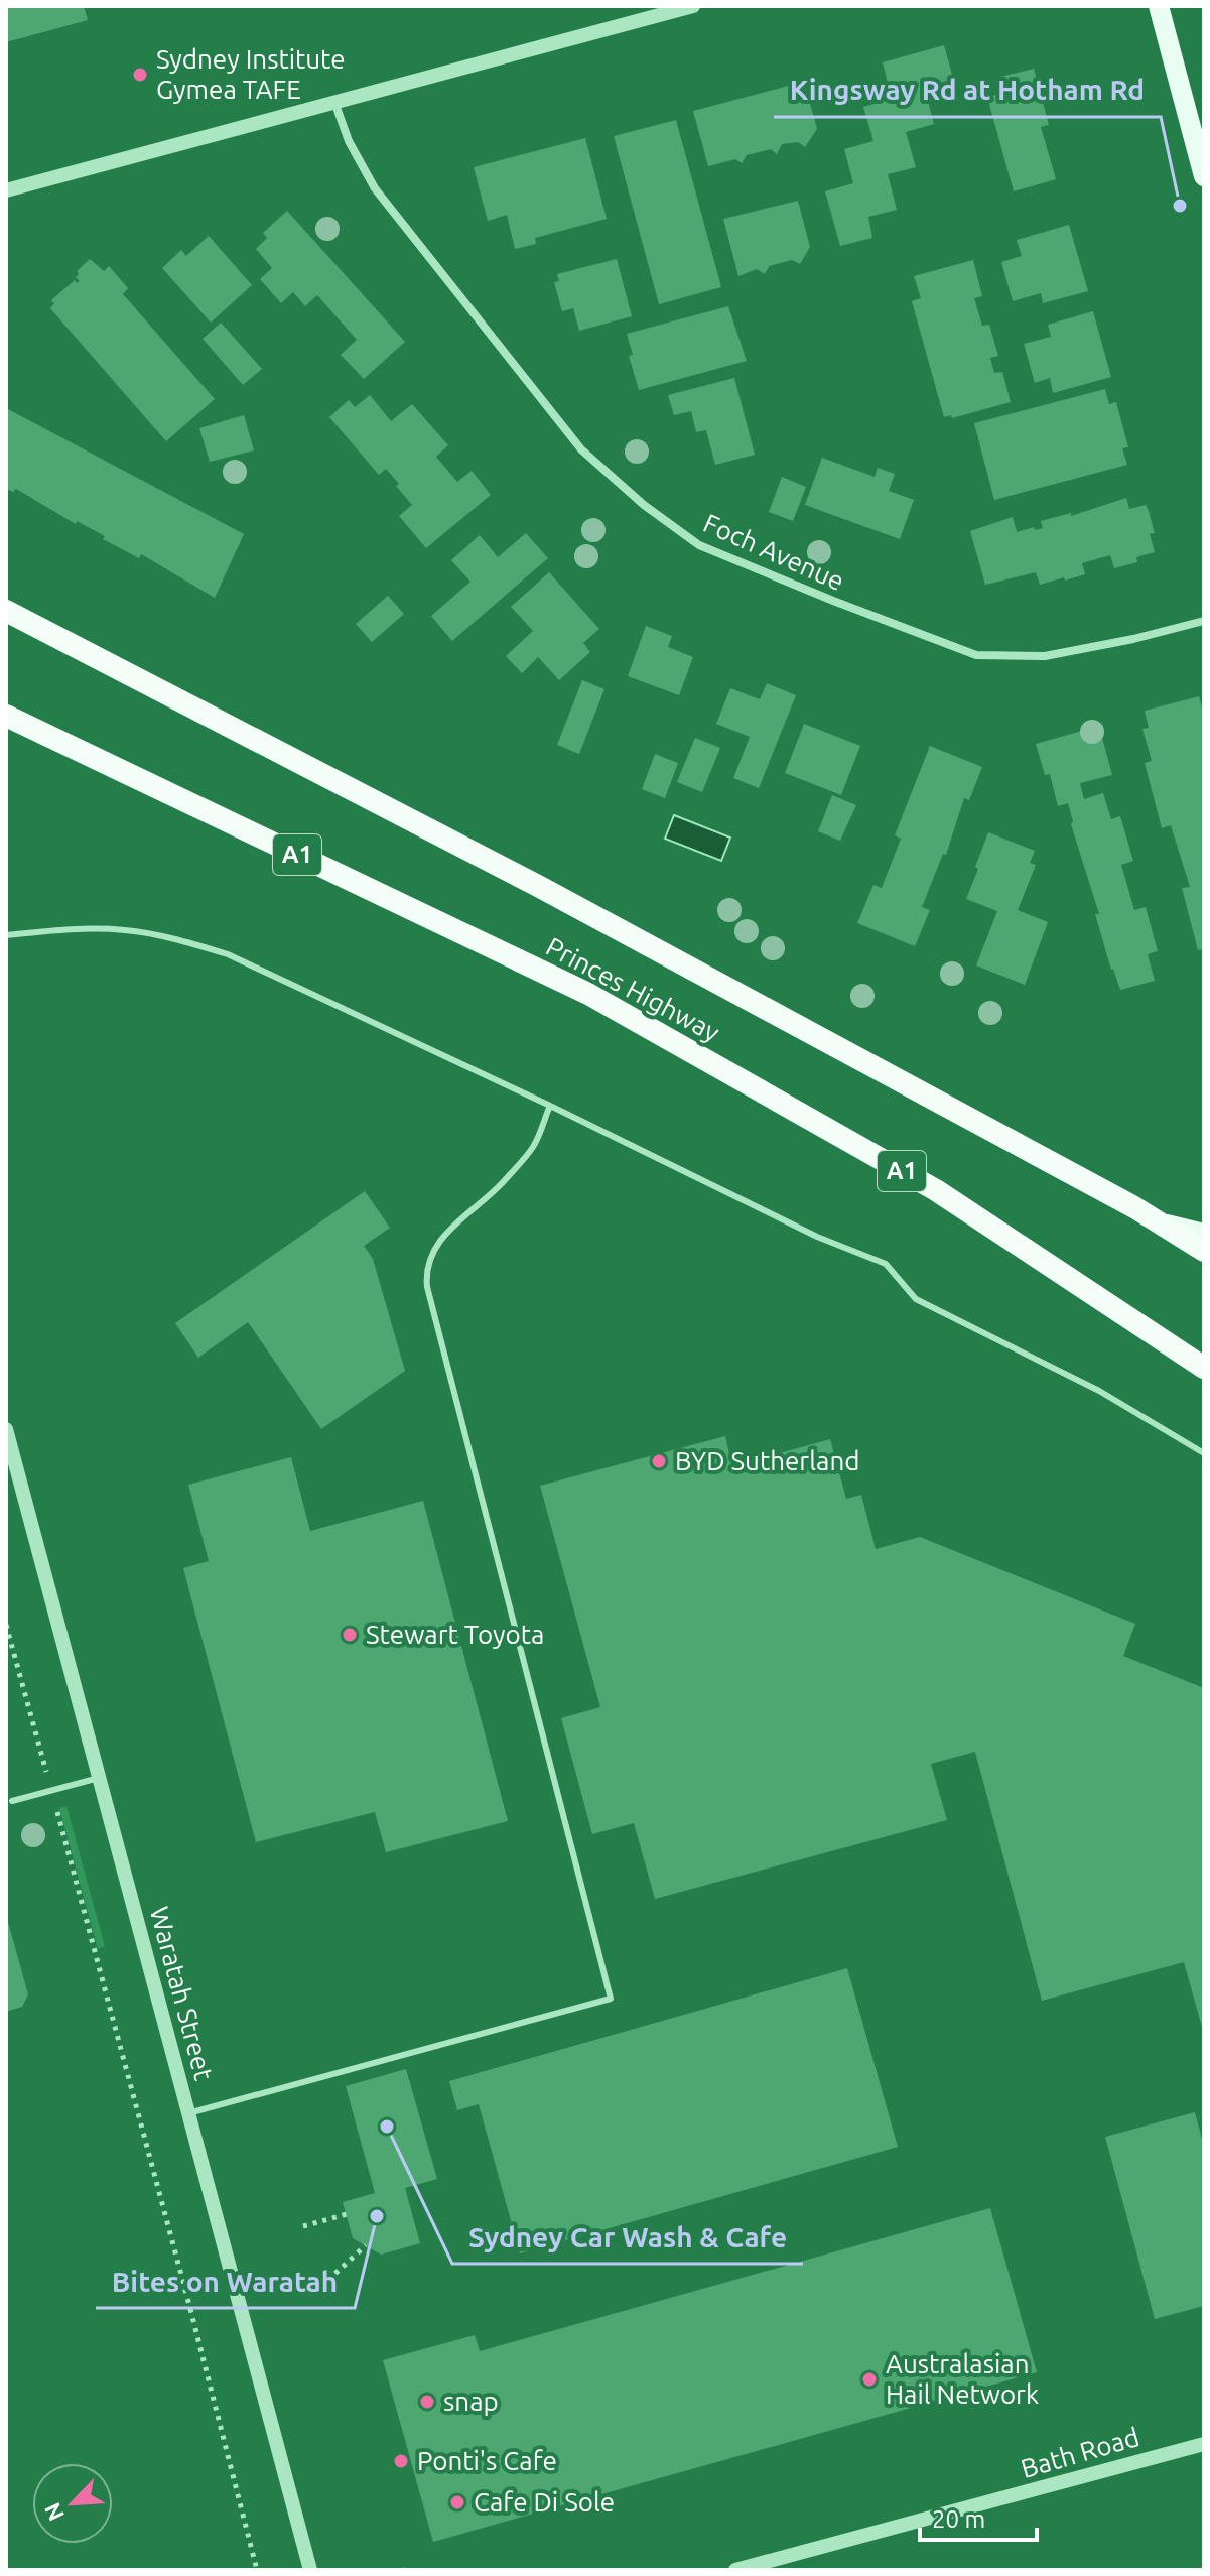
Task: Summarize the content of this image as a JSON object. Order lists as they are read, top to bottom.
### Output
{
  "streets": {
    "highway": ["A1", "Princes Highway"],
    "street": ["Foch Avenue", "Waratah Street", "Bath Road"]
  },
  "places": [
    "Sydney Institute Gymea TAFE",
    "Kingsway Rd at Hotham Rd",
    "BYD Sutherland",
    "Stewart Toyota",
    "Sydney Car Wash & Cafe",
    "Bites on Waratah",
    "Australasian Hail Network",
    "snap",
    "Ponti's Cafe",
    "Cafe Di Sole"
  ],
  "scale_bar": "20 m",
  "north": "bottom left"
}
